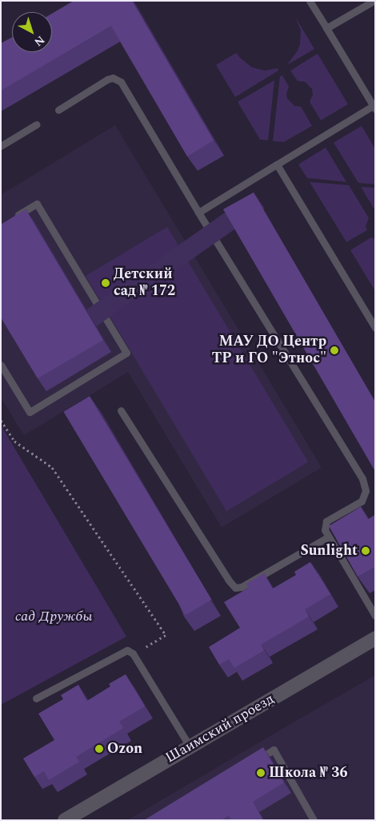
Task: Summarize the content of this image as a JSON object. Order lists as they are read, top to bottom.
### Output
{
  "streets": {
    "street": ["Шаимский проезд"]
  },
  "parks": ["сад Дружбы"],
  "places": [
    "Детский сад № 172",
    "МАУ ДО Центр ТР и ГО \"Этнос\"",
    "Sunlight",
    "Ozon",
    "Школа № 36"
  ],
  "north": "bottom right"
}
